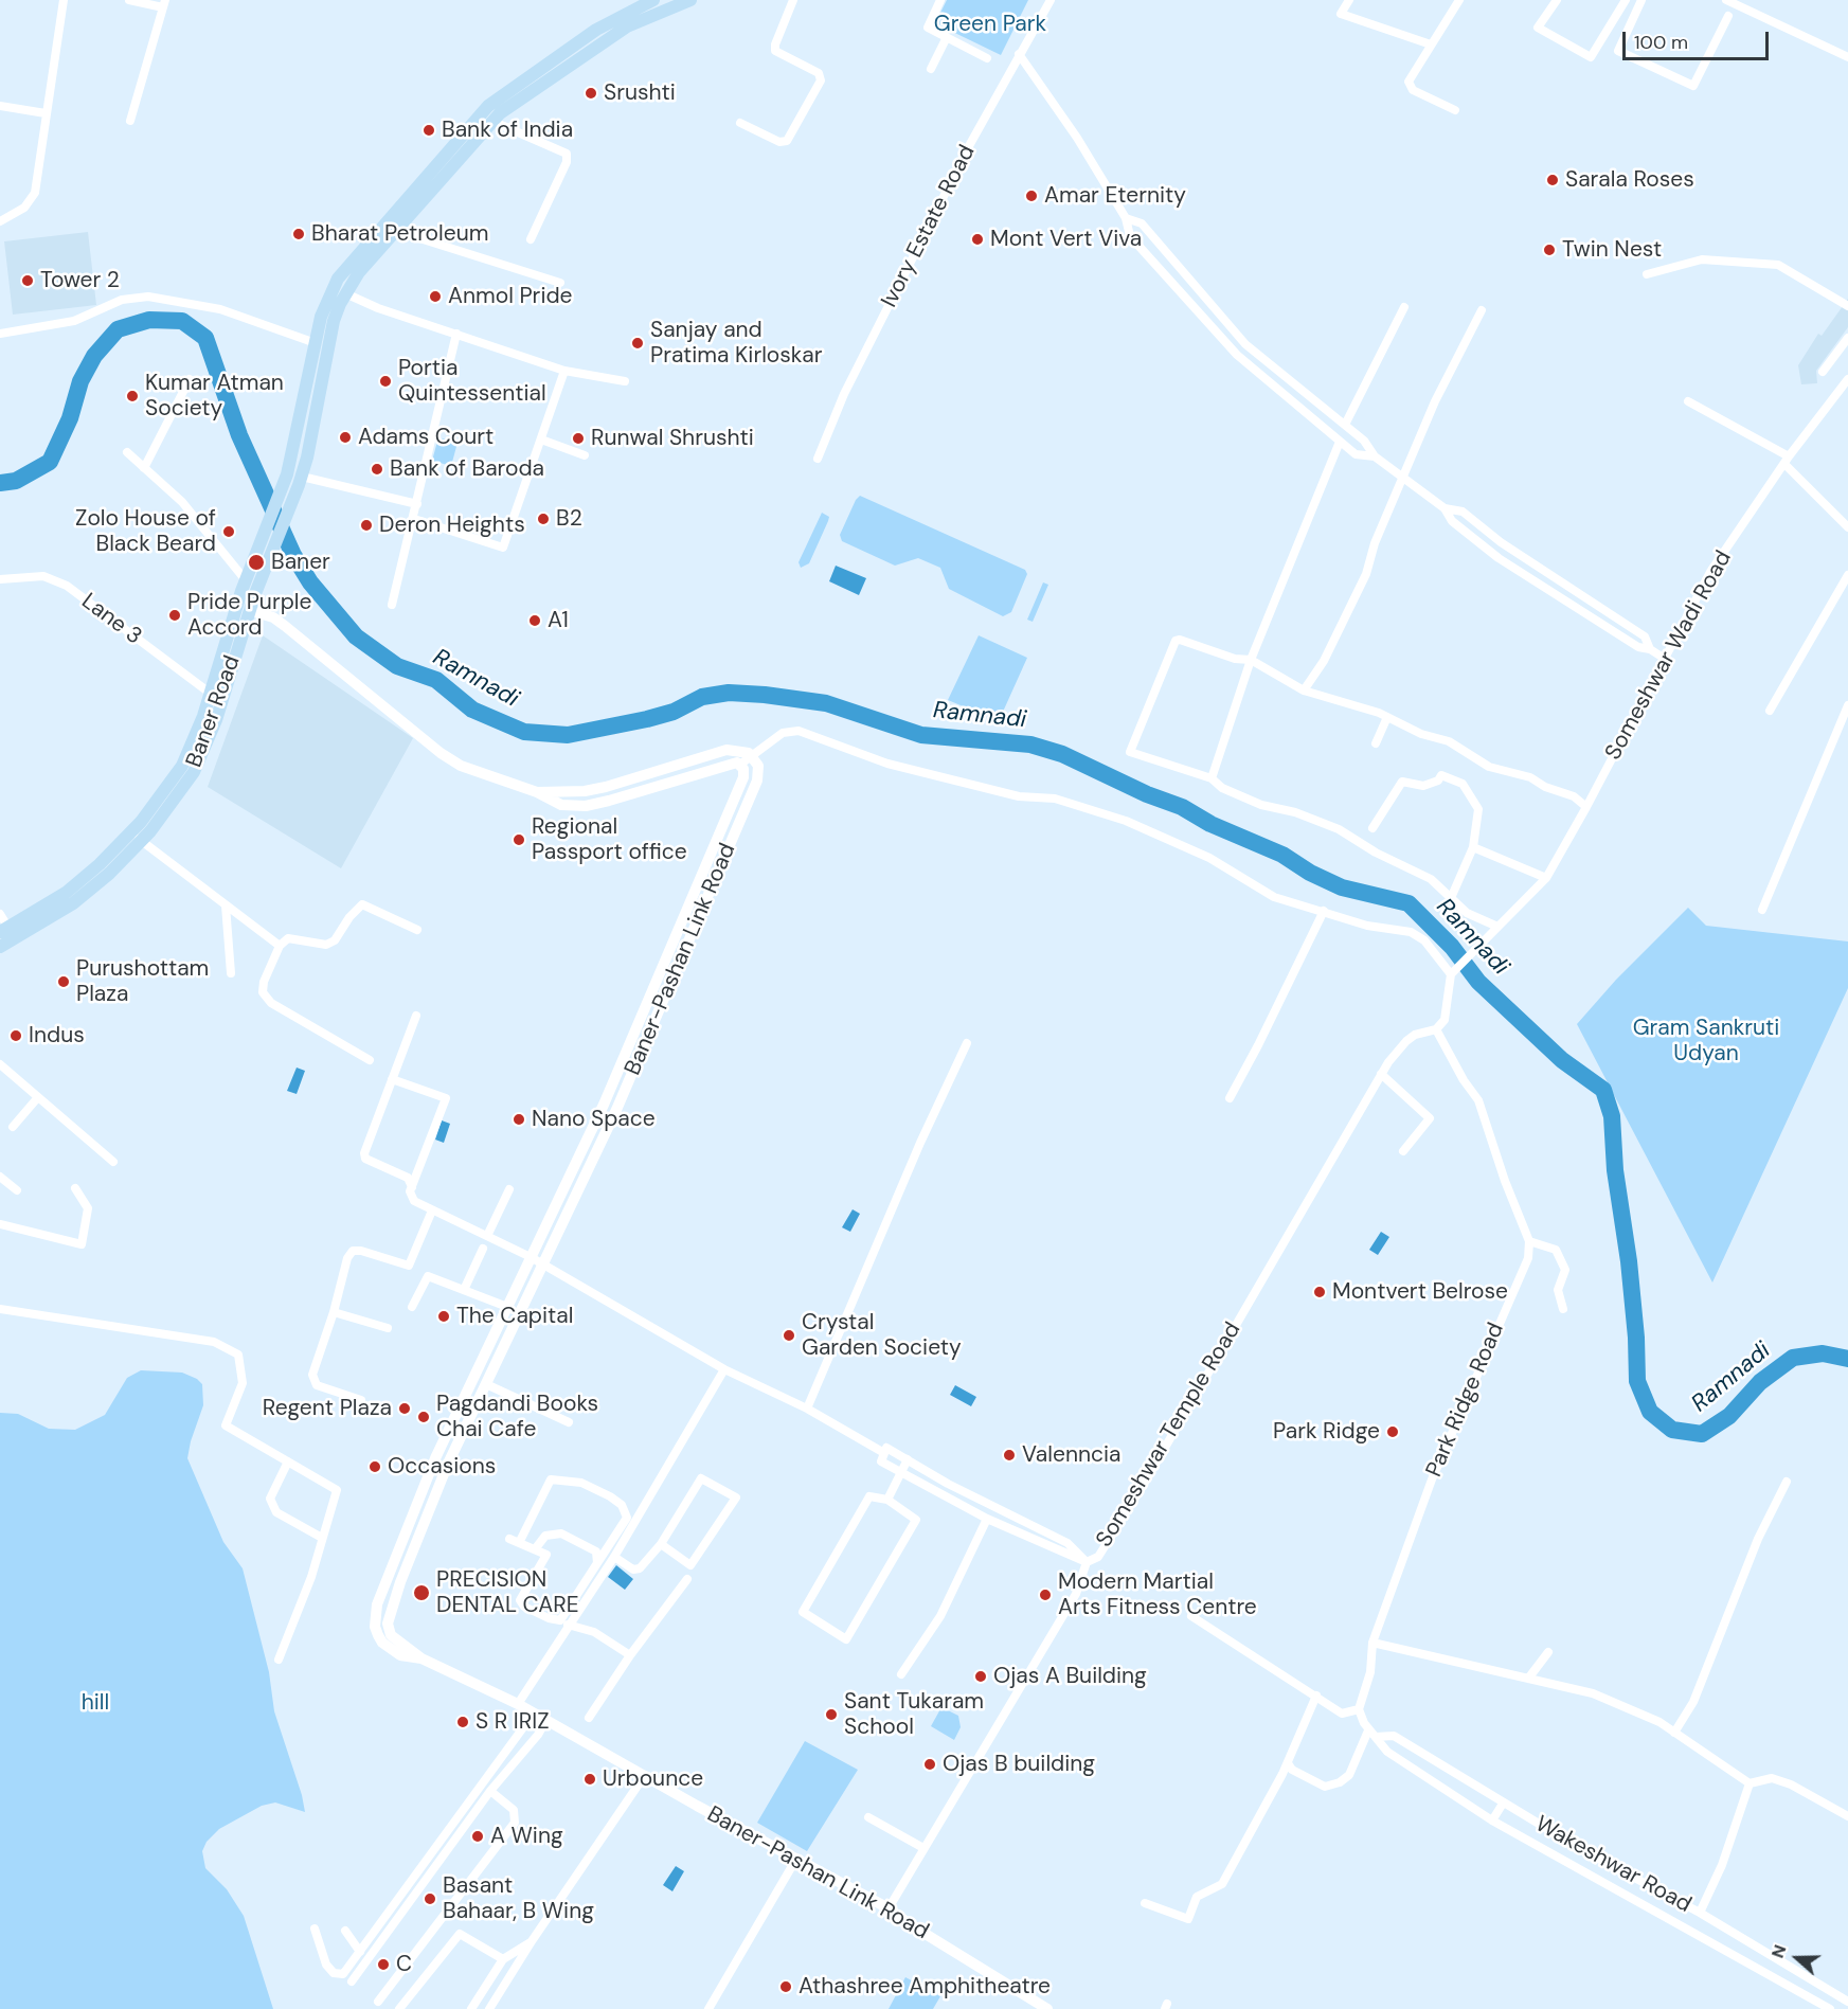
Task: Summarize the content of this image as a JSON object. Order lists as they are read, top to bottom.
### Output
{
  "streets": {
    "main road": ["Baner Road"],
    "street": [
      "Ivory Estate Road",
      "Lane 3",
      "Someshwar Wadi Road",
      "Baner-Pashan Link Road",
      "Park Ridge Road",
      "Someshwar Temple Road",
      "Wakeshwar Road"
    ]
  },
  "crossings": [
    ["Lane 3", "Baner Road"],
    ["Baner-Pashan Link Road", "Someshwar Temple Road"],
    ["Park Ridge Road", "Wakeshwar Road"]
  ],
  "water": ["Ramnadi"],
  "parks": ["Green Park", "Gram Sankruti Udyan", "hill"],
  "places": [
    "Srushti",
    "Bank of India",
    "Sarala Roses",
    "Amar Eternity",
    "Bharat Petroleum",
    "Mont Vert Viva",
    "Twin Nest",
    "Tower 2",
    "Anmol Pride",
    "Sanjay and Pratima Kirloskar",
    "Portia Quintessential",
    "Kumar Atman Society",
    "Adams Court",
    "Runwal Shrushti",
    "Bank of Baroda",
    "B2",
    "Deron Heights",
    "Zolo House of Black Beard",
    "Baner",
    "Pride Purple Accord",
    "A1",
    "Regional Passport office",
    "Purushottam Plaza",
    "Indus",
    "Nano Space",
    "Montvert Belrose",
    "The Capital",
    "Crystal Garden Society",
    "Regent Plaza",
    "Pagdandi Books Chai Cafe",
    "Park Ridge",
    "Valenncia",
    "Occasions",
    "PRECISION DENTAL CARE",
    "Modern Martial Arts Fitness Centre",
    "Ojas A Building",
    "Sant Tukaram School",
    "S R IRIZ",
    "Ojas B building",
    "Urbounce",
    "A Wing",
    "Basant Bahaar, B Wing",
    "C",
    "Athashree Amphitheatre"
  ],
  "scale_bar": "100 m",
  "north": "left"
}
